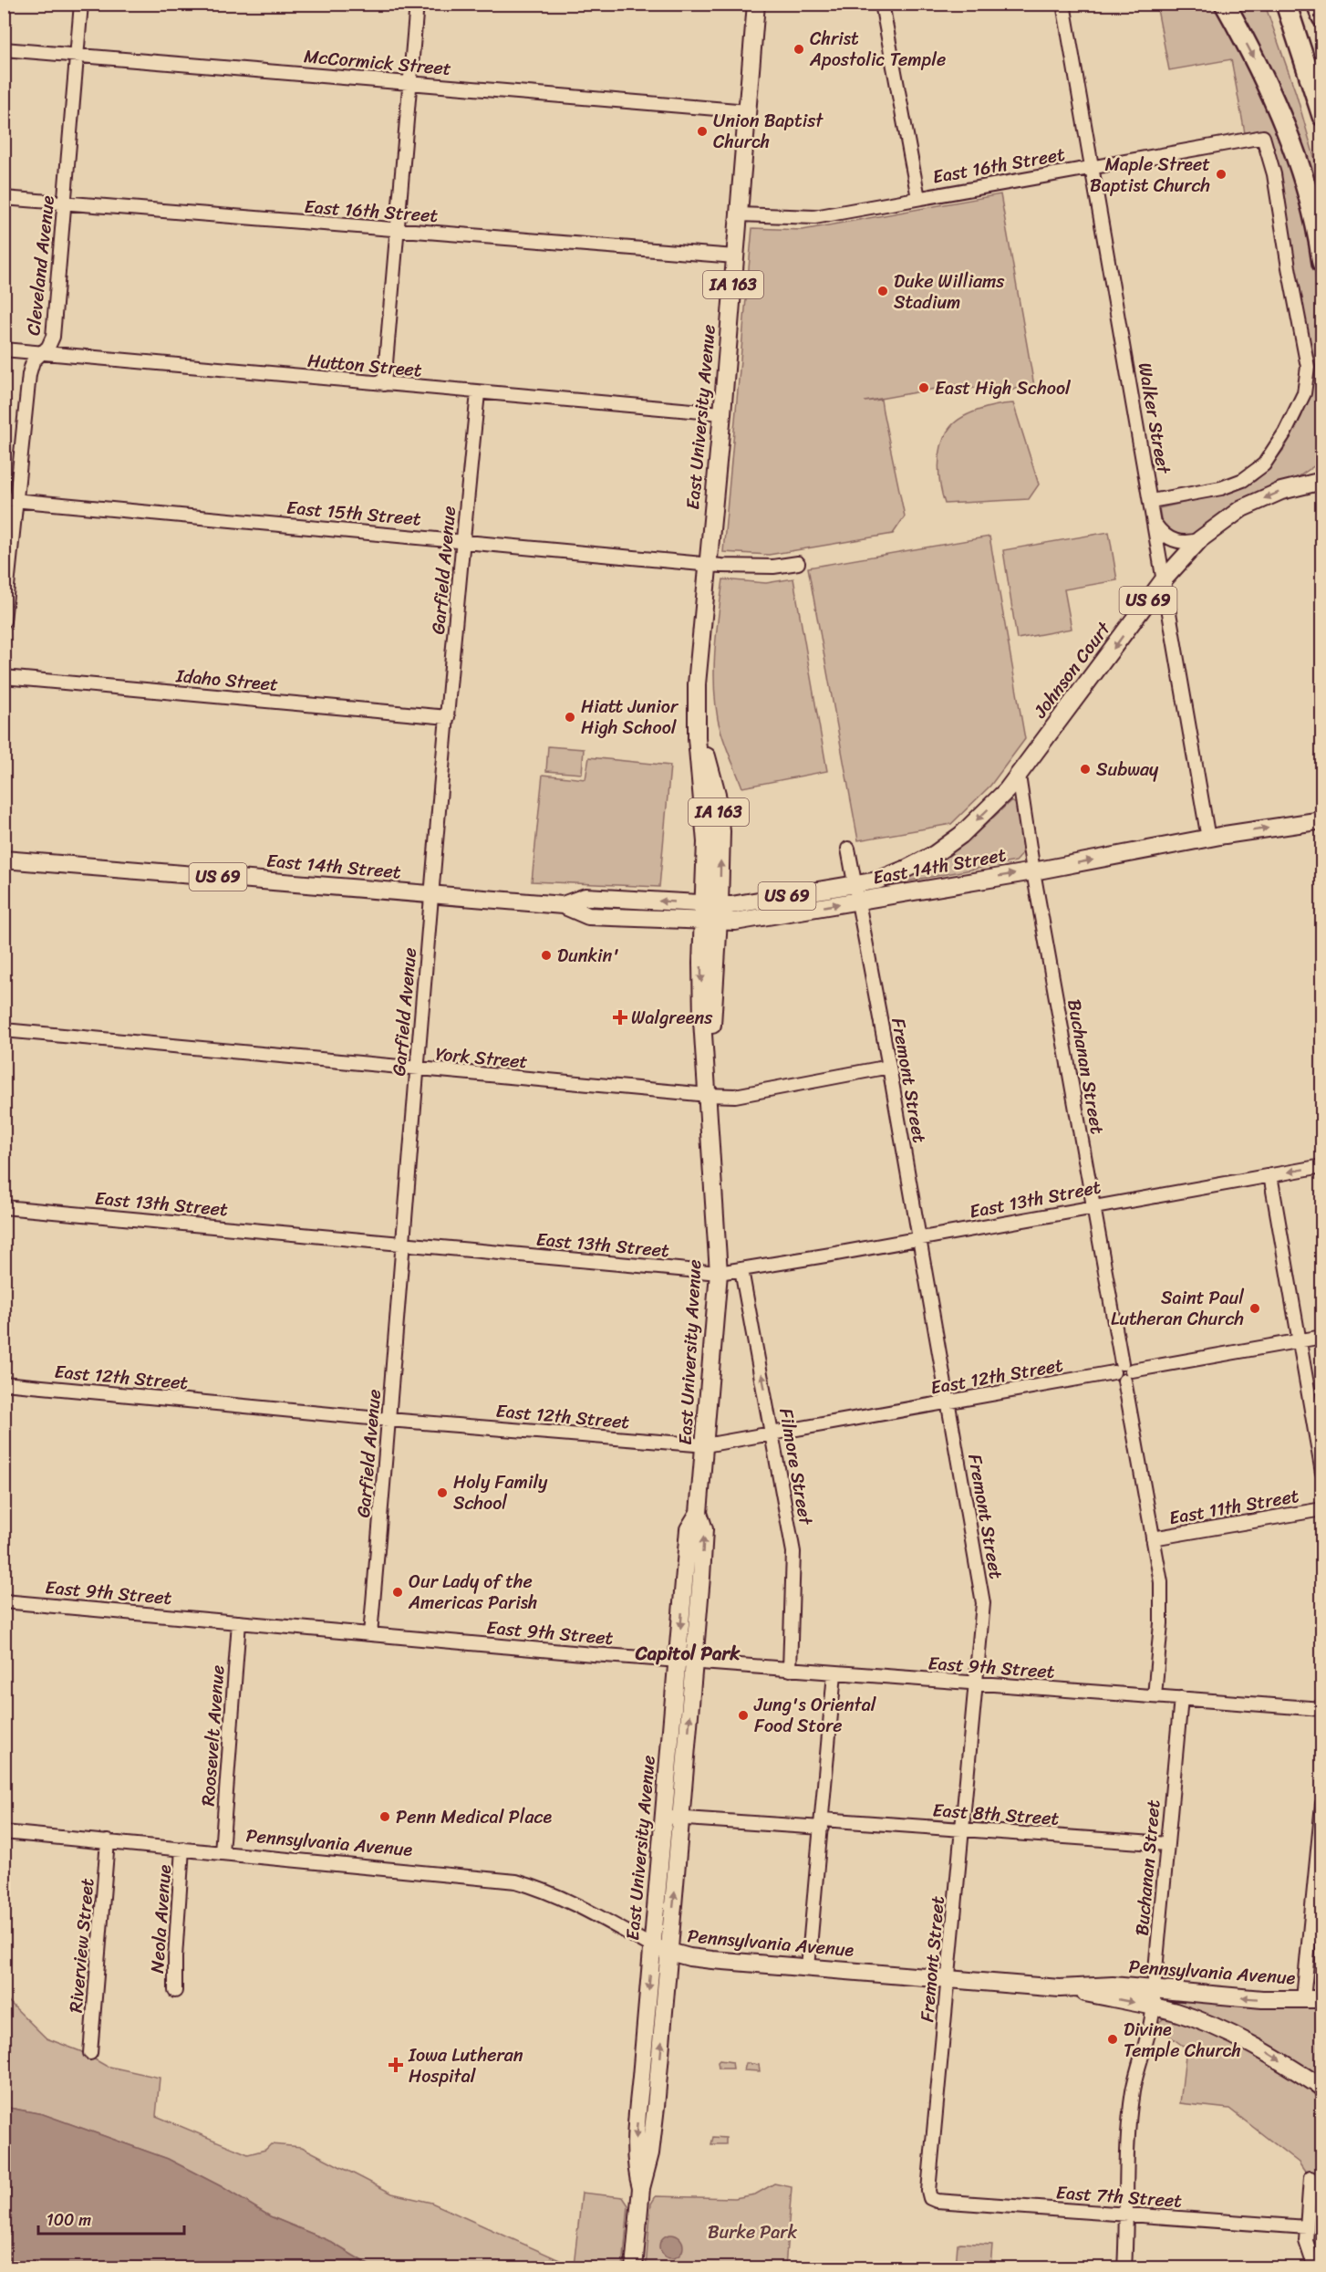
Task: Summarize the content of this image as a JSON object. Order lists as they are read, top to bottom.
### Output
{
  "streets": {
    "main road": [
      "IA 163",
      "East University Avenue",
      "US 69",
      "Johnson Court",
      "East 14th Street",
      "Pennsylvania Avenue"
    ],
    "street": [
      "McCormick Street",
      "East 16th Street",
      "Cleveland Avenue",
      "Hutton Street",
      "Walker Street",
      "East 15th Street",
      "Garfield Avenue",
      "Idaho Street",
      "York Street",
      "Buchanan Street",
      "Fremont Street",
      "East 13th Street",
      "East 12th Street",
      "Filmore Street",
      "East 11th Street",
      "East 9th Street",
      "Roosevelt Avenue",
      "East 8th Street",
      "Neola Avenue",
      "Riverview Street",
      "East 7th Street"
    ]
  },
  "crossings": [
    ["McCormick Street", "Cleveland Avenue"],
    ["McCormick Street", "East University Avenue"],
    ["East 16th Street", "Cleveland Avenue"],
    ["East 16th Street", "East University Avenue"],
    ["East 16th Street", "Walker Street"],
    ["Cleveland Avenue", "Hutton Street"],
    ["Cleveland Avenue", "East 15th Street"],
    ["Hutton Street", "East University Avenue"],
    ["Hutton Street", "Garfield Avenue"],
    ["East University Avenue", "East 15th Street"],
    ["East University Avenue", "East 14th Street"],
    ["East University Avenue", "York Street"],
    ["East University Avenue", "East 13th Street"],
    ["East University Avenue", "East 12th Street"],
    ["East University Avenue", "East 9th Street"],
    ["East University Avenue", "East 8th Street"],
    ["East University Avenue", "Pennsylvania Avenue"],
    ["Walker Street", "Johnson Court"],
    ["Walker Street", "East 14th Street"],
    ["East 15th Street", "Garfield Avenue"],
    ["Garfield Avenue", "Idaho Street"],
    ["Garfield Avenue", "East 14th Street"],
    ["Garfield Avenue", "York Street"],
    ["Garfield Avenue", "East 13th Street"],
    ["Garfield Avenue", "East 12th Street"],
    ["Garfield Avenue", "East 9th Street"],
    ["Johnson Court", "East 14th Street"],
    ["Johnson Court", "Buchanan Street"],
    ["Johnson Court", "Fremont Street"],
    ["East 14th Street", "Buchanan Street"],
    ["East 14th Street", "Fremont Street"],
    ["York Street", "Fremont Street"],
    ["Buchanan Street", "East 13th Street"],
    ["Buchanan Street", "East 12th Street"],
    ["Buchanan Street", "East 11th Street"],
    ["Buchanan Street", "East 9th Street"],
    ["Buchanan Street", "East 8th Street"],
    ["Buchanan Street", "Pennsylvania Avenue"],
    ["Buchanan Street", "East 7th Street"],
    ["Fremont Street", "East 13th Street"],
    ["Fremont Street", "East 12th Street"],
    ["Fremont Street", "East 9th Street"],
    ["Fremont Street", "East 8th Street"],
    ["Fremont Street", "Pennsylvania Avenue"],
    ["Fremont Street", "East 7th Street"],
    ["East 13th Street", "Filmore Street"],
    ["East 12th Street", "Filmore Street"],
    ["Filmore Street", "East 9th Street"],
    ["East 9th Street", "Roosevelt Avenue"],
    ["Roosevelt Avenue", "Pennsylvania Avenue"],
    ["Pennsylvania Avenue", "Neola Avenue"],
    ["Pennsylvania Avenue", "Riverview Street"]
  ],
  "one_way": ["Johnson Court", "Filmore Street"],
  "districts": ["Capitol Park"],
  "parks": ["Burke Park"],
  "places": {
    "other": [
      "Christ Apostolic Temple",
      "Union Baptist Church",
      "Maple Street Baptist Church",
      "Duke Williams Stadium",
      "East High School",
      "Hiatt Junior High School",
      "Subway",
      "Dunkin'",
      "Saint Paul Lutheran Church",
      "Holy Family School",
      "Our Lady of the Americas Parish",
      "Jung's Oriental Food Store",
      "Penn Medical Place",
      "Divine Temple Church"
    ],
    "health": ["Walgreens", "Iowa Lutheran Hospital"]
  },
  "scale_bar": "100 m"
}
